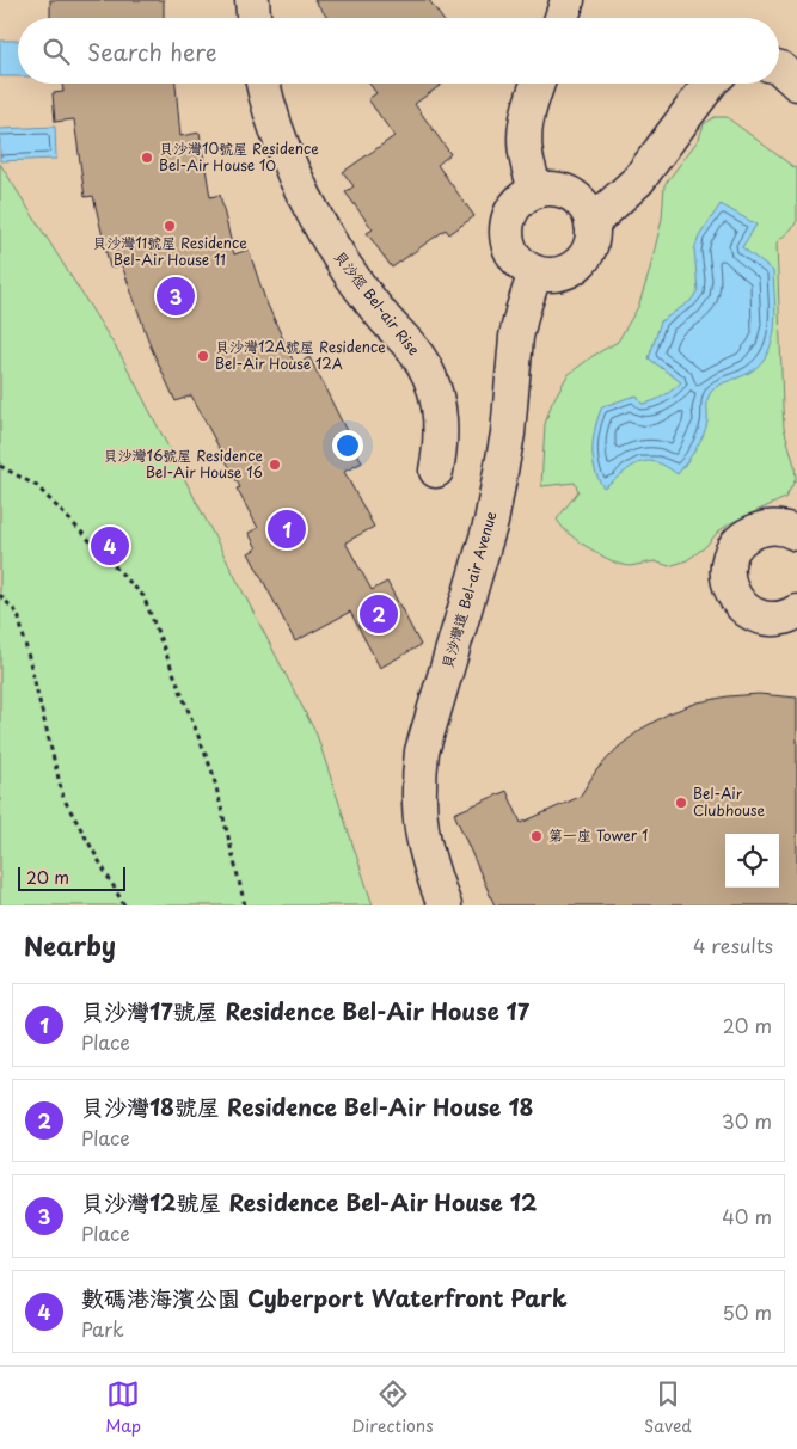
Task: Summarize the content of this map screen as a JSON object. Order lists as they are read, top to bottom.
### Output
{
  "streets": {
    "lane": ["貝沙徑 Bel-air Rise", "貝沙灣道 Bel-air Avenue"]
  },
  "places": [
    "貝沙灣10號屋 Residence Bel-Air House 10",
    "貝沙灣11號屋 Residence Bel-Air House 11",
    "貝沙灣12A號屋 Residence Bel-Air House 12A",
    "貝沙灣16號屋 Residence Bel-Air House 16",
    "Bel-Air Clubhouse",
    "第一座 Tower 1"
  ],
  "scale_bar": "20 m",
  "page": {
    "search": "Search here",
    "pins": [
      "3",
      "1",
      "4",
      "2"
    ],
    "scale": "20 m",
    "heading": ["Nearby", "4 results"],
    "list": [
      {
        "mark": "1",
        "name": "貝沙灣17號屋 Residence Bel-Air House 17",
        "note": "Place",
        "value": "20 m"
      },
      {
        "mark": "2",
        "name": "貝沙灣18號屋 Residence Bel-Air House 18",
        "note": "Place",
        "value": "30 m"
      },
      {
        "mark": "3",
        "name": "貝沙灣12號屋 Residence Bel-Air House 12",
        "note": "Place",
        "value": "40 m"
      },
      {
        "mark": "4",
        "name": "數碼港海濱公園 Cyberport Waterfront Park",
        "note": "Park",
        "value": "50 m"
      }
    ],
    "nav": ["Map", "Directions", "Saved"]
  }
}
